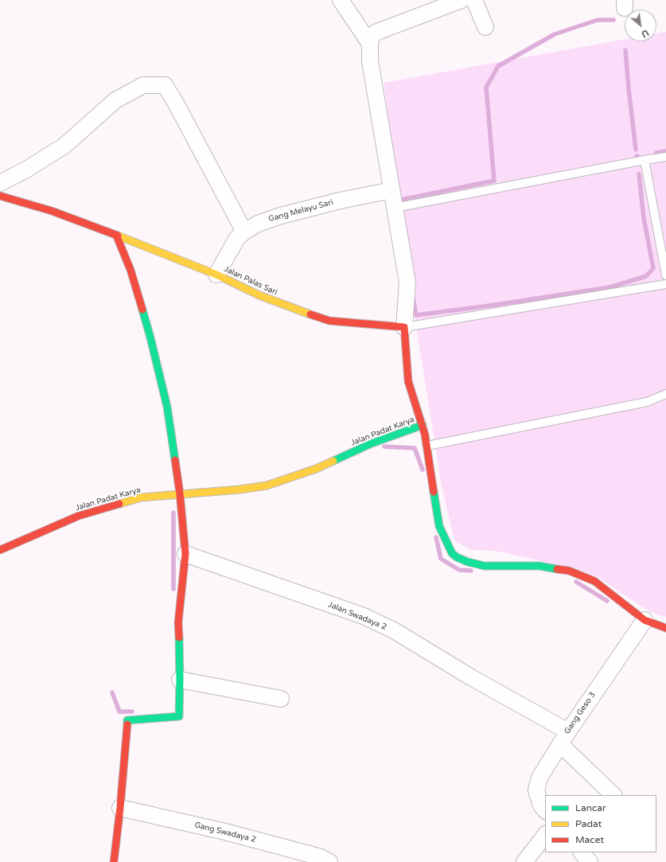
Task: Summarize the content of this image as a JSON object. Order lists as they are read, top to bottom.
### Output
{
  "streets": {
    "street": [
      "Gang Melayu Sari",
      "Jalan Palas Sari",
      "Jalan Padat Karya",
      "Jalan Swadaya 2",
      "Gang Geso 3",
      "Gang Swadaya 2"
    ]
  },
  "crossings": [
    ["Gang Melayu Sari", "Jalan Palas Sari"],
    ["Jalan Padat Karya", "Gang Geso 3"],
    ["Jalan Swadaya 2", "Gang Geso 3"]
  ],
  "legend": ["Lancar", "Padat", "Macet"],
  "north": "bottom right"
}
